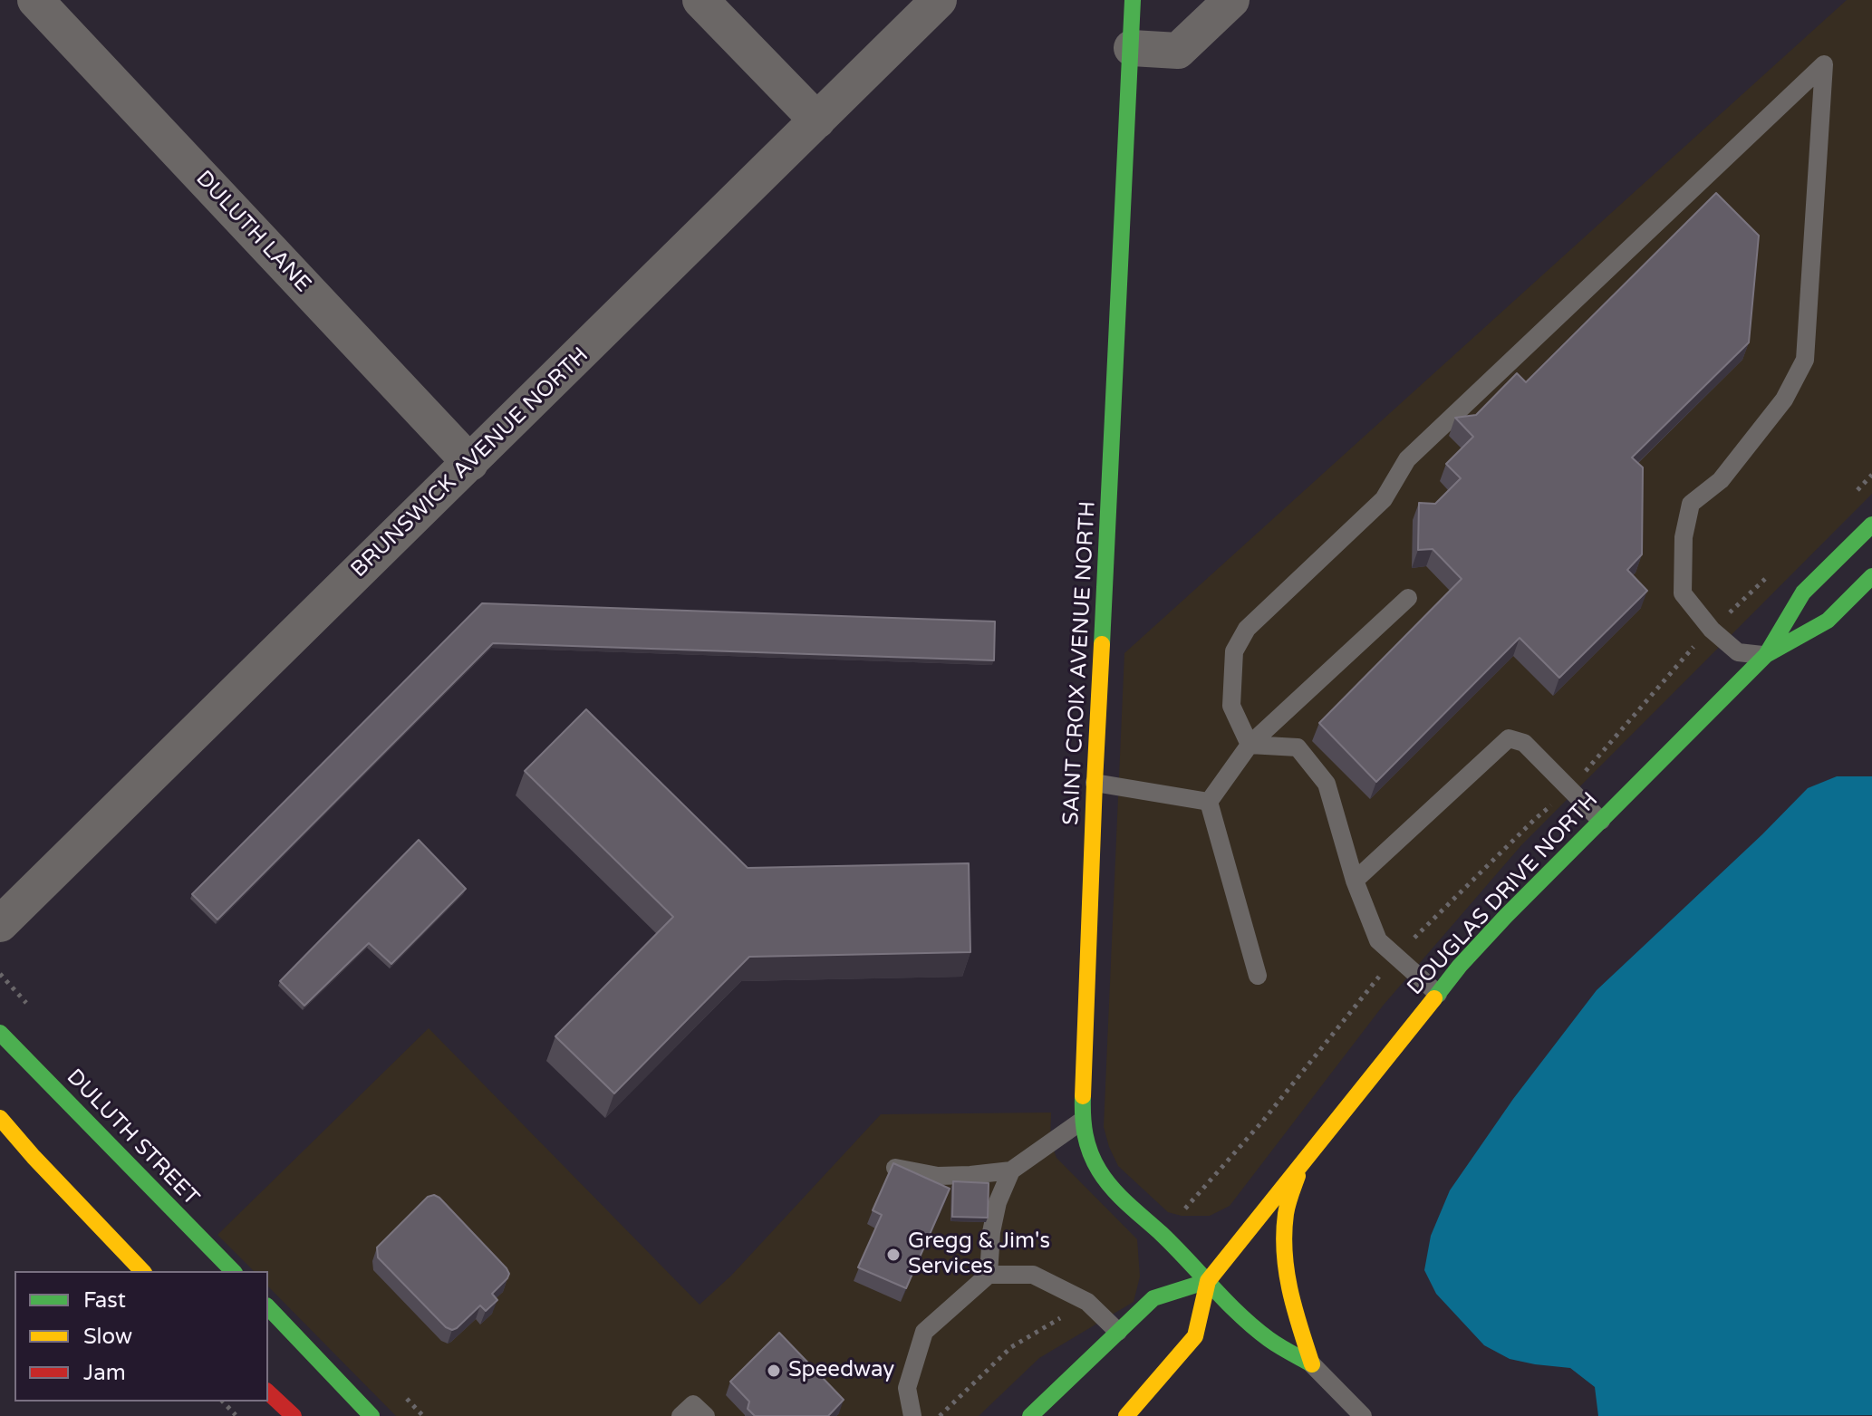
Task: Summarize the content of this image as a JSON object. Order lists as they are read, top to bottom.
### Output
{
  "streets": {
    "street": [
      "DULUTH LANE",
      "BRUNSWICK AVENUE NORTH",
      "SAINT CROIX AVENUE NORTH",
      "DOUGLAS DRIVE NORTH",
      "DULUTH STREET"
    ]
  },
  "crossings": [
    ["DULUTH LANE", "BRUNSWICK AVENUE NORTH"],
    ["SAINT CROIX AVENUE NORTH", "DOUGLAS DRIVE NORTH"]
  ],
  "places": ["Gregg & Jim's Services", "Speedway"],
  "legend": ["Fast", "Slow", "Jam"]
}
